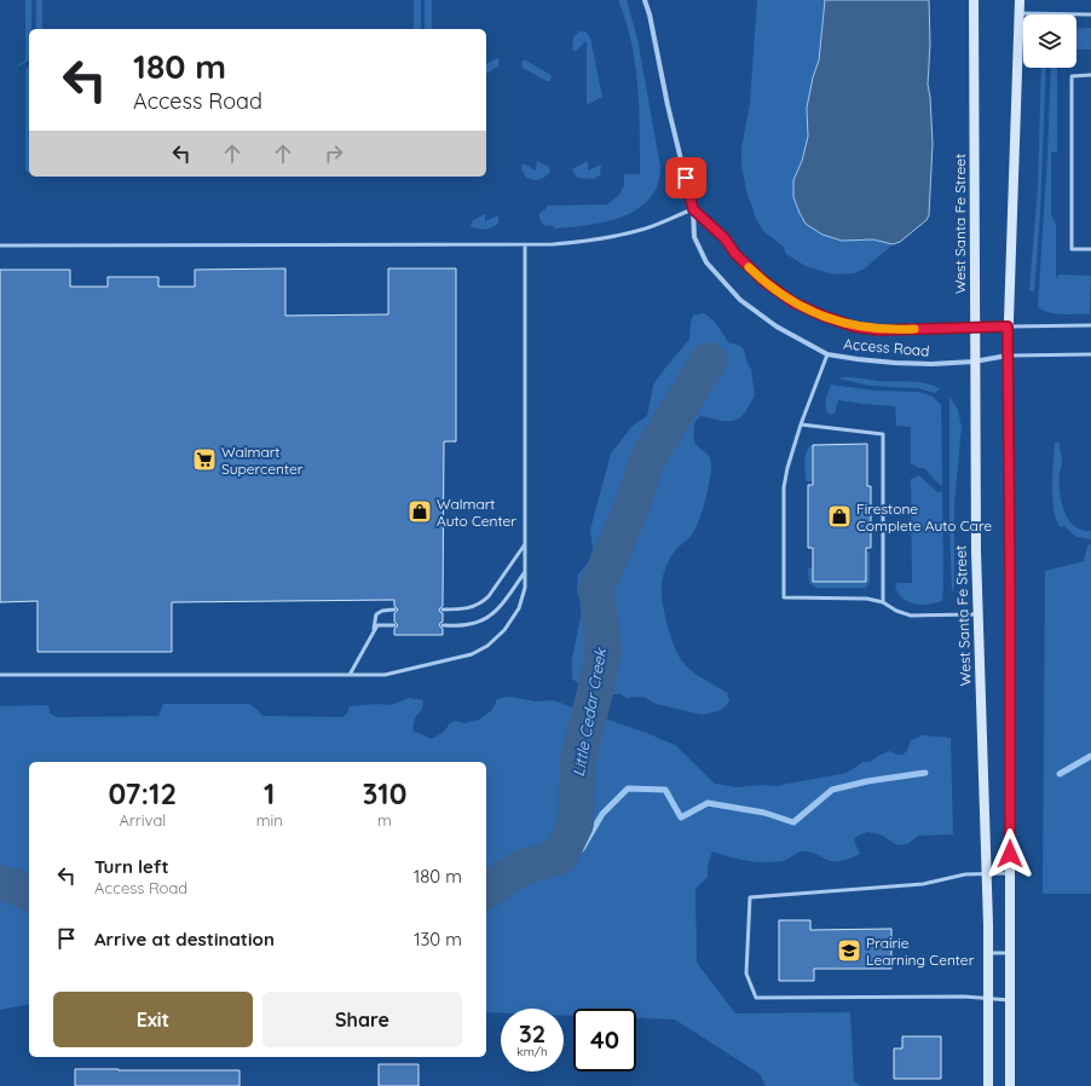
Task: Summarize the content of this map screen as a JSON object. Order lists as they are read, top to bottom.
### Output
{
  "streets": {
    "street": ["West Santa Fe Street", "Access Road"]
  },
  "crossings": [
    ["West Santa Fe Street", "Access Road"]
  ],
  "water": ["Little Cedar Creek"],
  "places": {
    "supermarket": ["Walmart Supercenter"],
    "shop": ["Walmart Auto Center", "Firestone Complete Auto Care"],
    "school or university": ["Prairie Learning Center"]
  },
  "page": {
    "turn": ["180 m", "Access Road"],
    "eta": [
      "07:12",
      "Arrival",
      "1",
      "min",
      "310",
      "m"
    ],
    "list": [
      {
        "name": "Turn left",
        "note": "Access Road",
        "value": "180 m"
      },
      {
        "name": "Arrive at destination",
        "value": "130 m"
      }
    ],
    "buttons": ["Exit", "Share"],
    "speed": "32 km/h",
    "limit": "40"
  }
}
